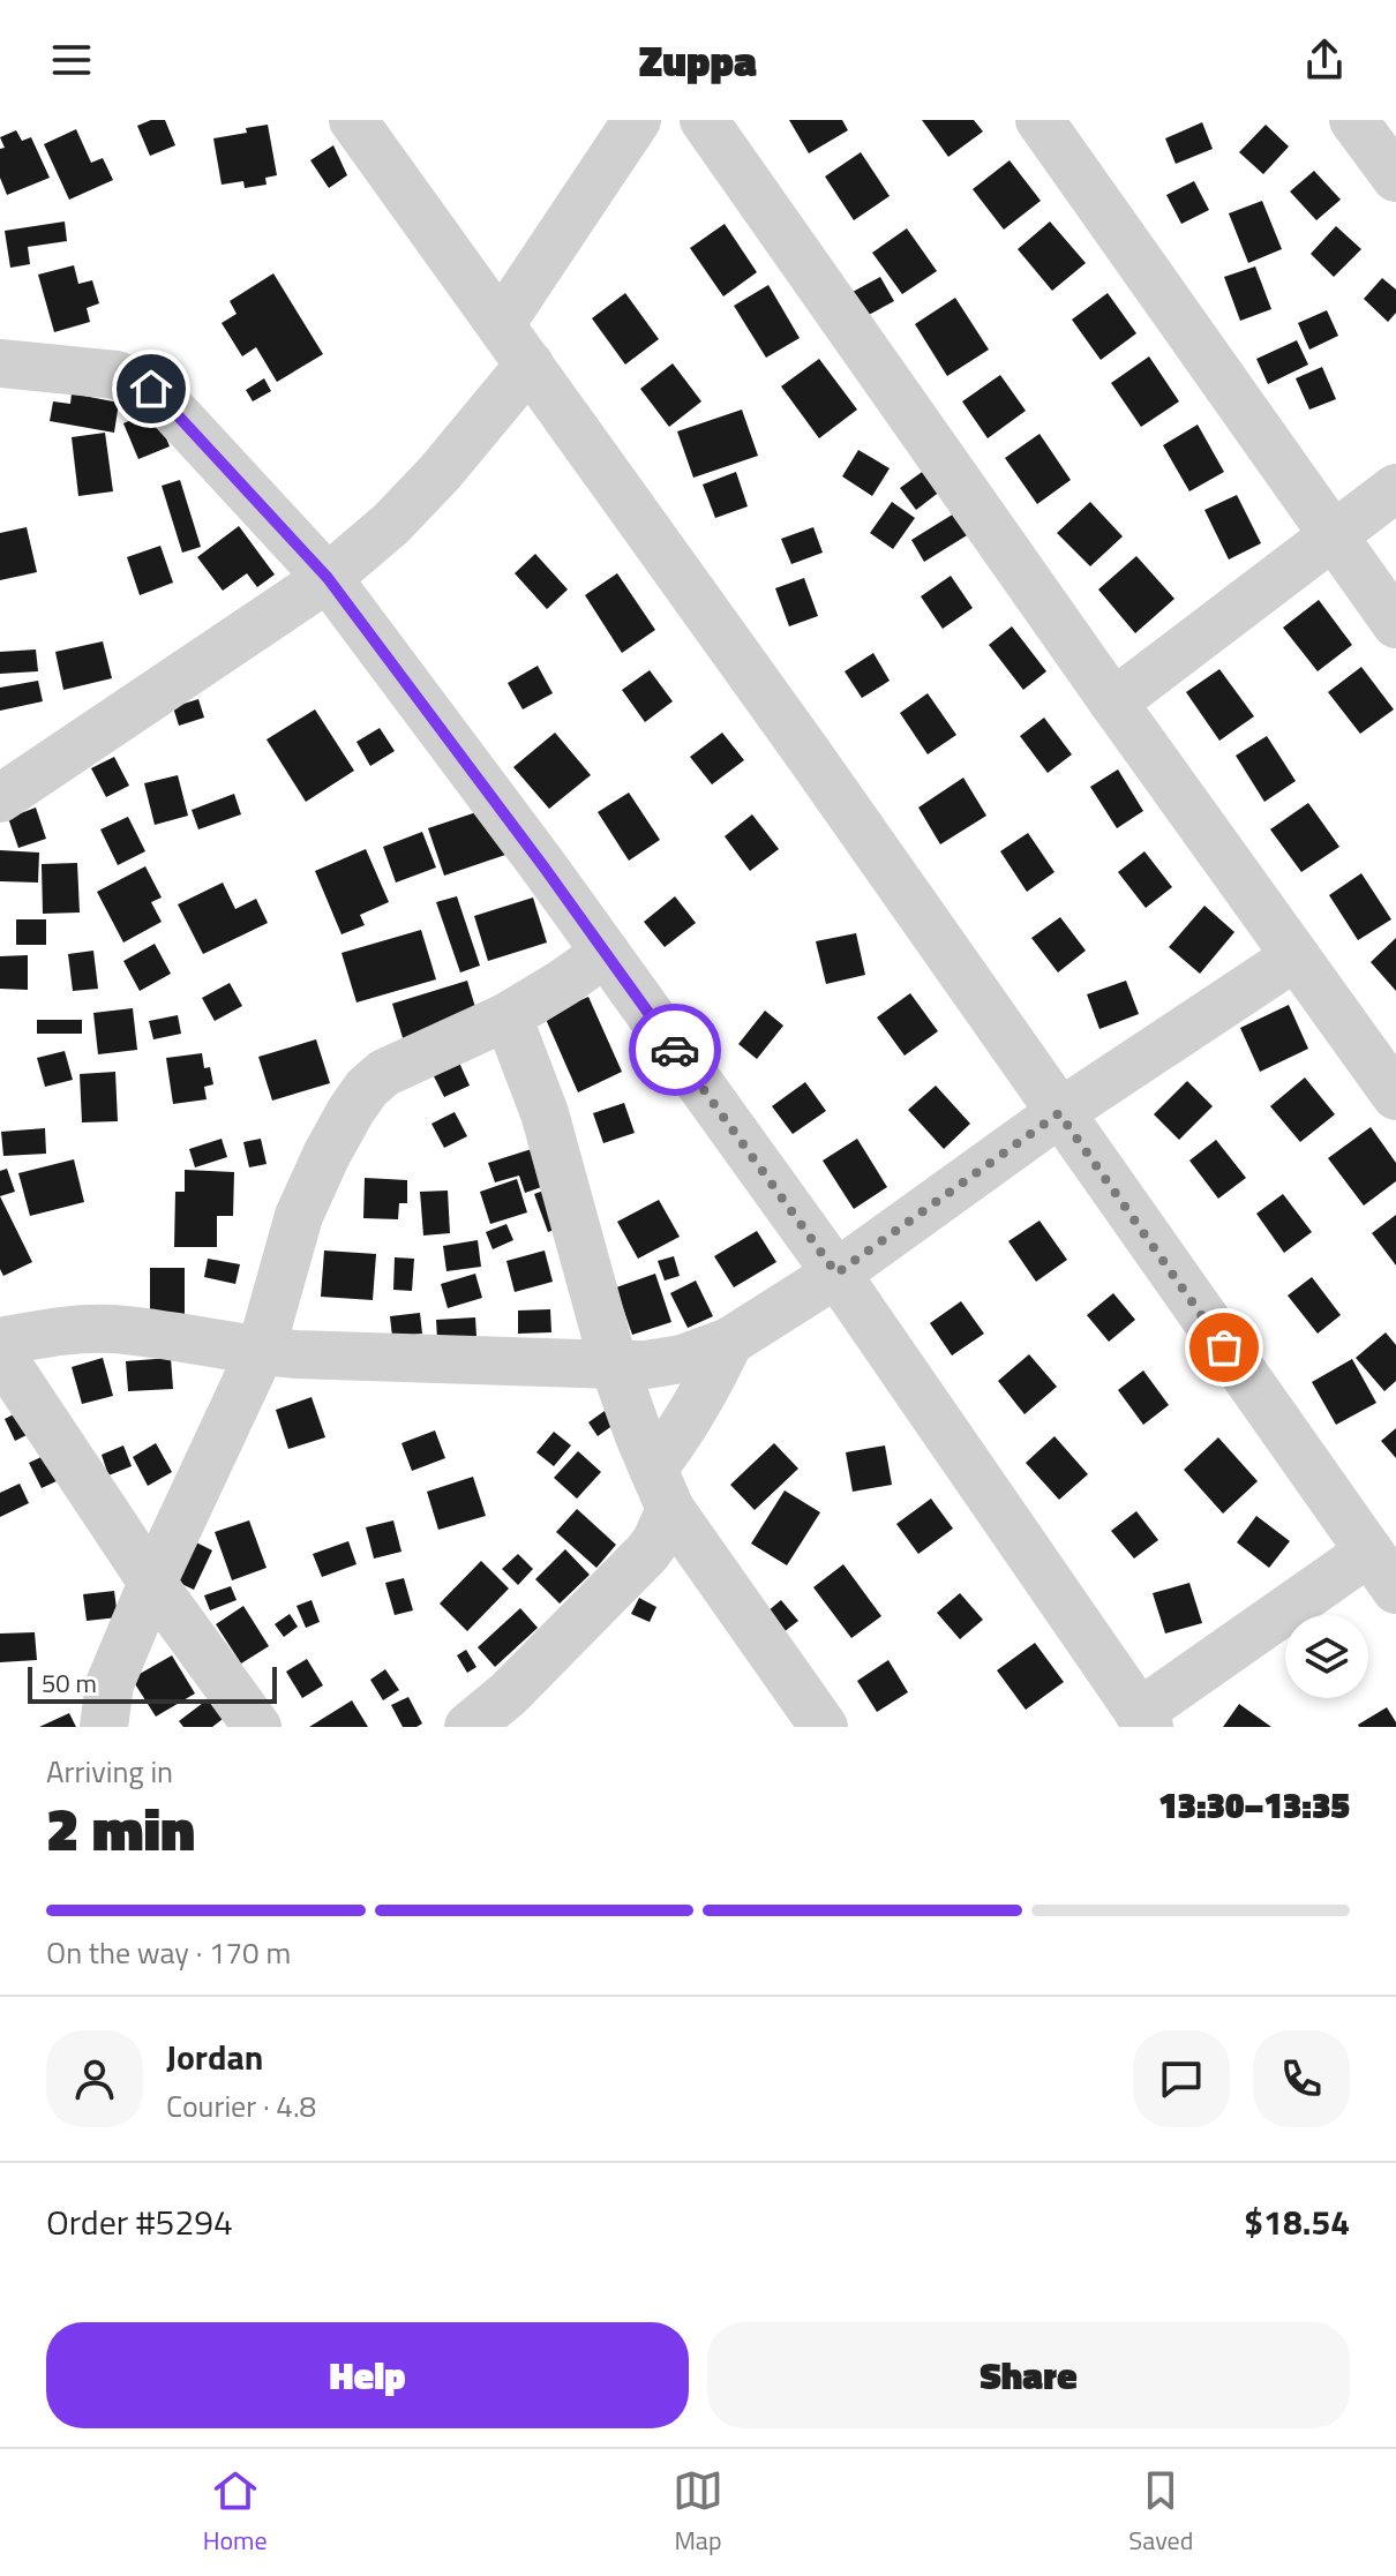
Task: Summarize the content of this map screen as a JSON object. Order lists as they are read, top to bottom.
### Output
{
  "scale_bar": "50 m",
  "page": {
    "header": "Zuppa",
    "scale": "50 m",
    "heading": ["2 min", "Arriving in", "13:30–13:35"],
    "panel": [
      "Jordan",
      "Courier · 4.8",
      "Order #5294",
      "$18.54"
    ],
    "bar": "On the way · 170 m",
    "buttons": ["Help", "Share"],
    "tabs": ["Home", "Map", "Saved"]
  }
}
